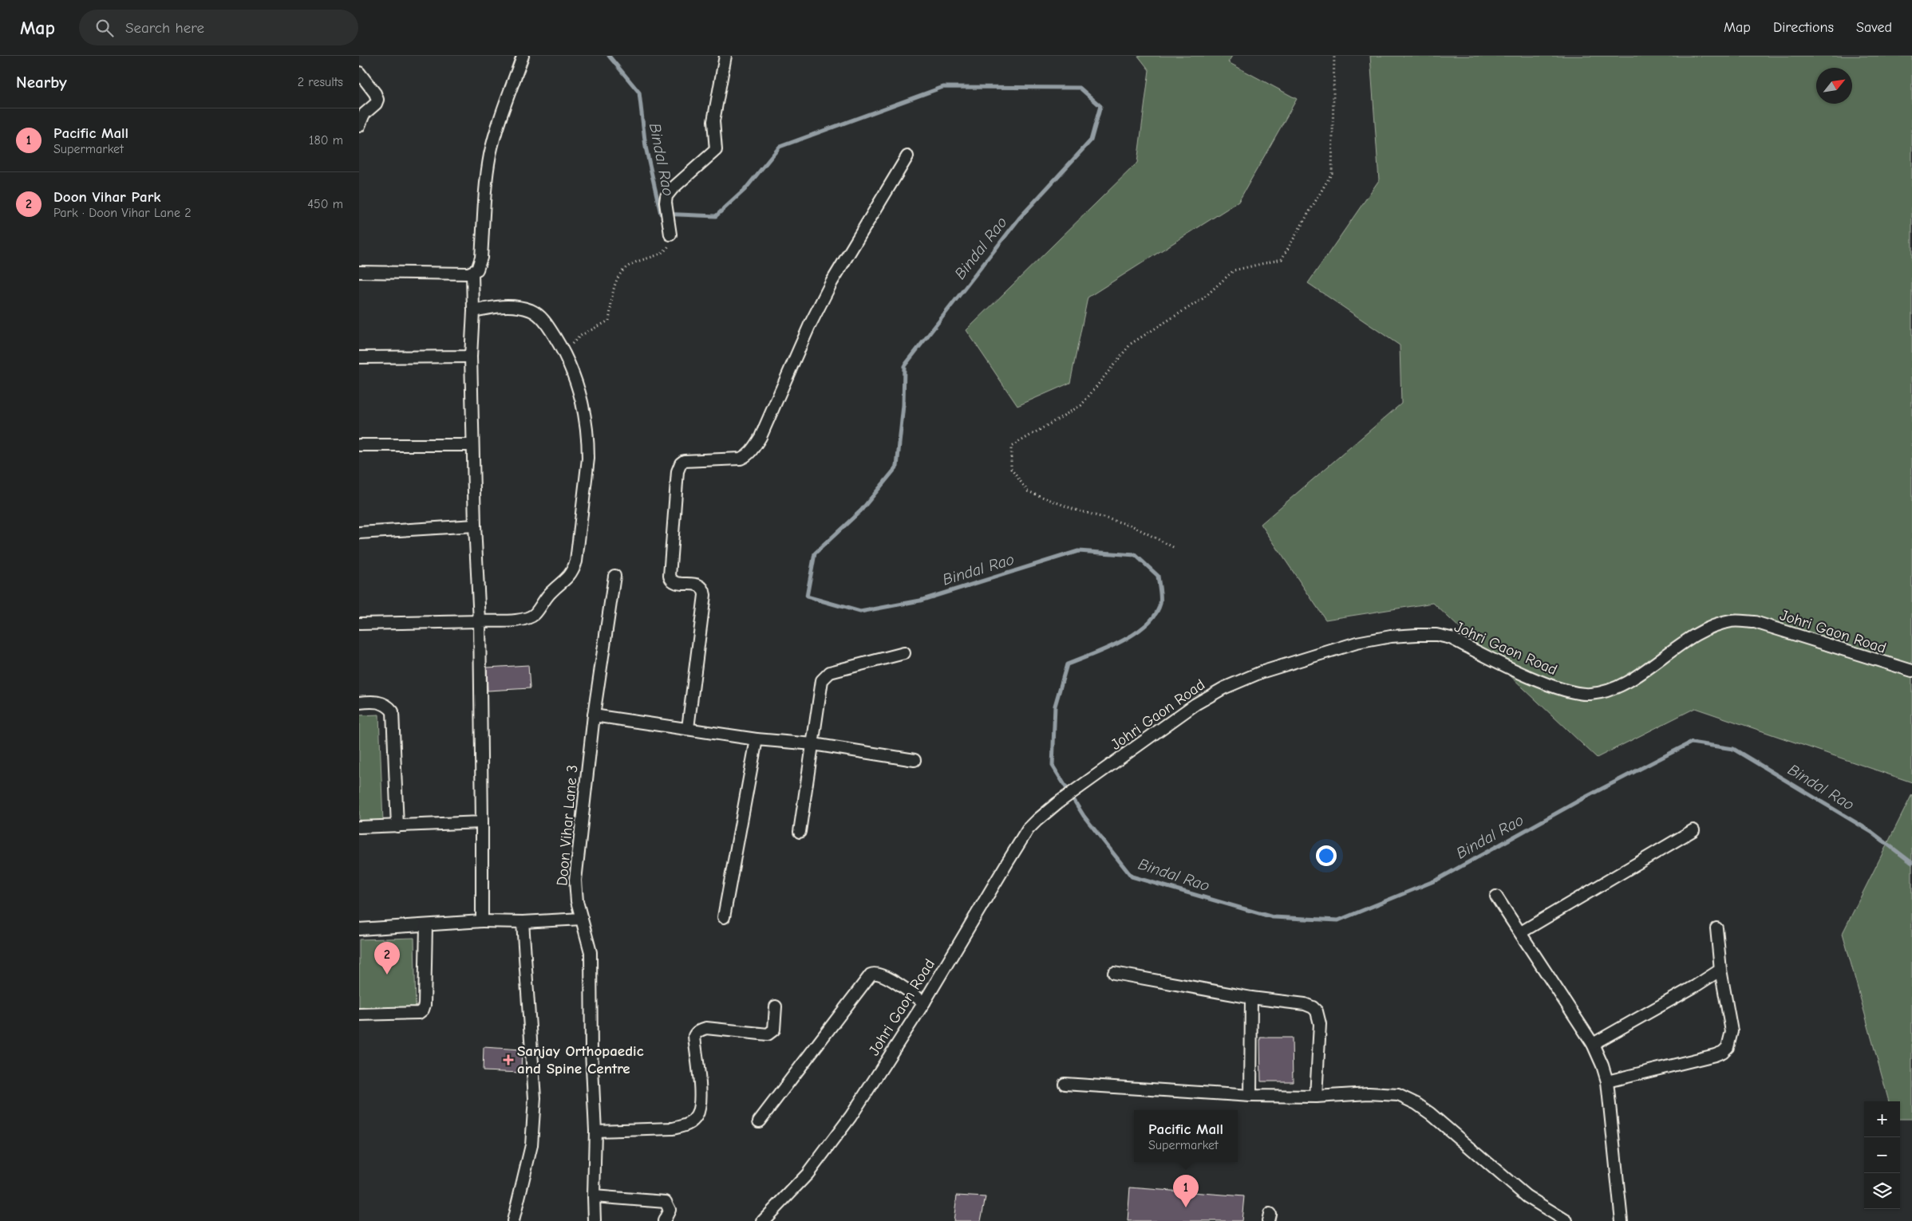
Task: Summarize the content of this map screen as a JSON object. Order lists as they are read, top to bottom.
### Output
{
  "streets": {
    "street": ["Johri Gaon Road", "Doon Vihar Lane 3"]
  },
  "water": ["Bindal Rao"],
  "places": {
    "health": ["Sanjay Orthopaedic and Spine Centre"]
  },
  "north": "top right",
  "page": {
    "header": "Map",
    "search": "Search here",
    "nav": ["Map", "Directions", "Saved"],
    "heading": ["Nearby", "2 results"],
    "list": [
      {
        "mark": "1",
        "name": "Pacific Mall",
        "note": "Supermarket",
        "value": "180 m"
      },
      {
        "mark": "2",
        "name": "Doon Vihar Park",
        "note": "Park · Doon Vihar Lane 2",
        "value": "450 m"
      }
    ],
    "pins": ["2", "1"],
    "map_buttons": ["+", "−"],
    "popup": ["Pacific Mall", "Supermarket"]
  }
}
